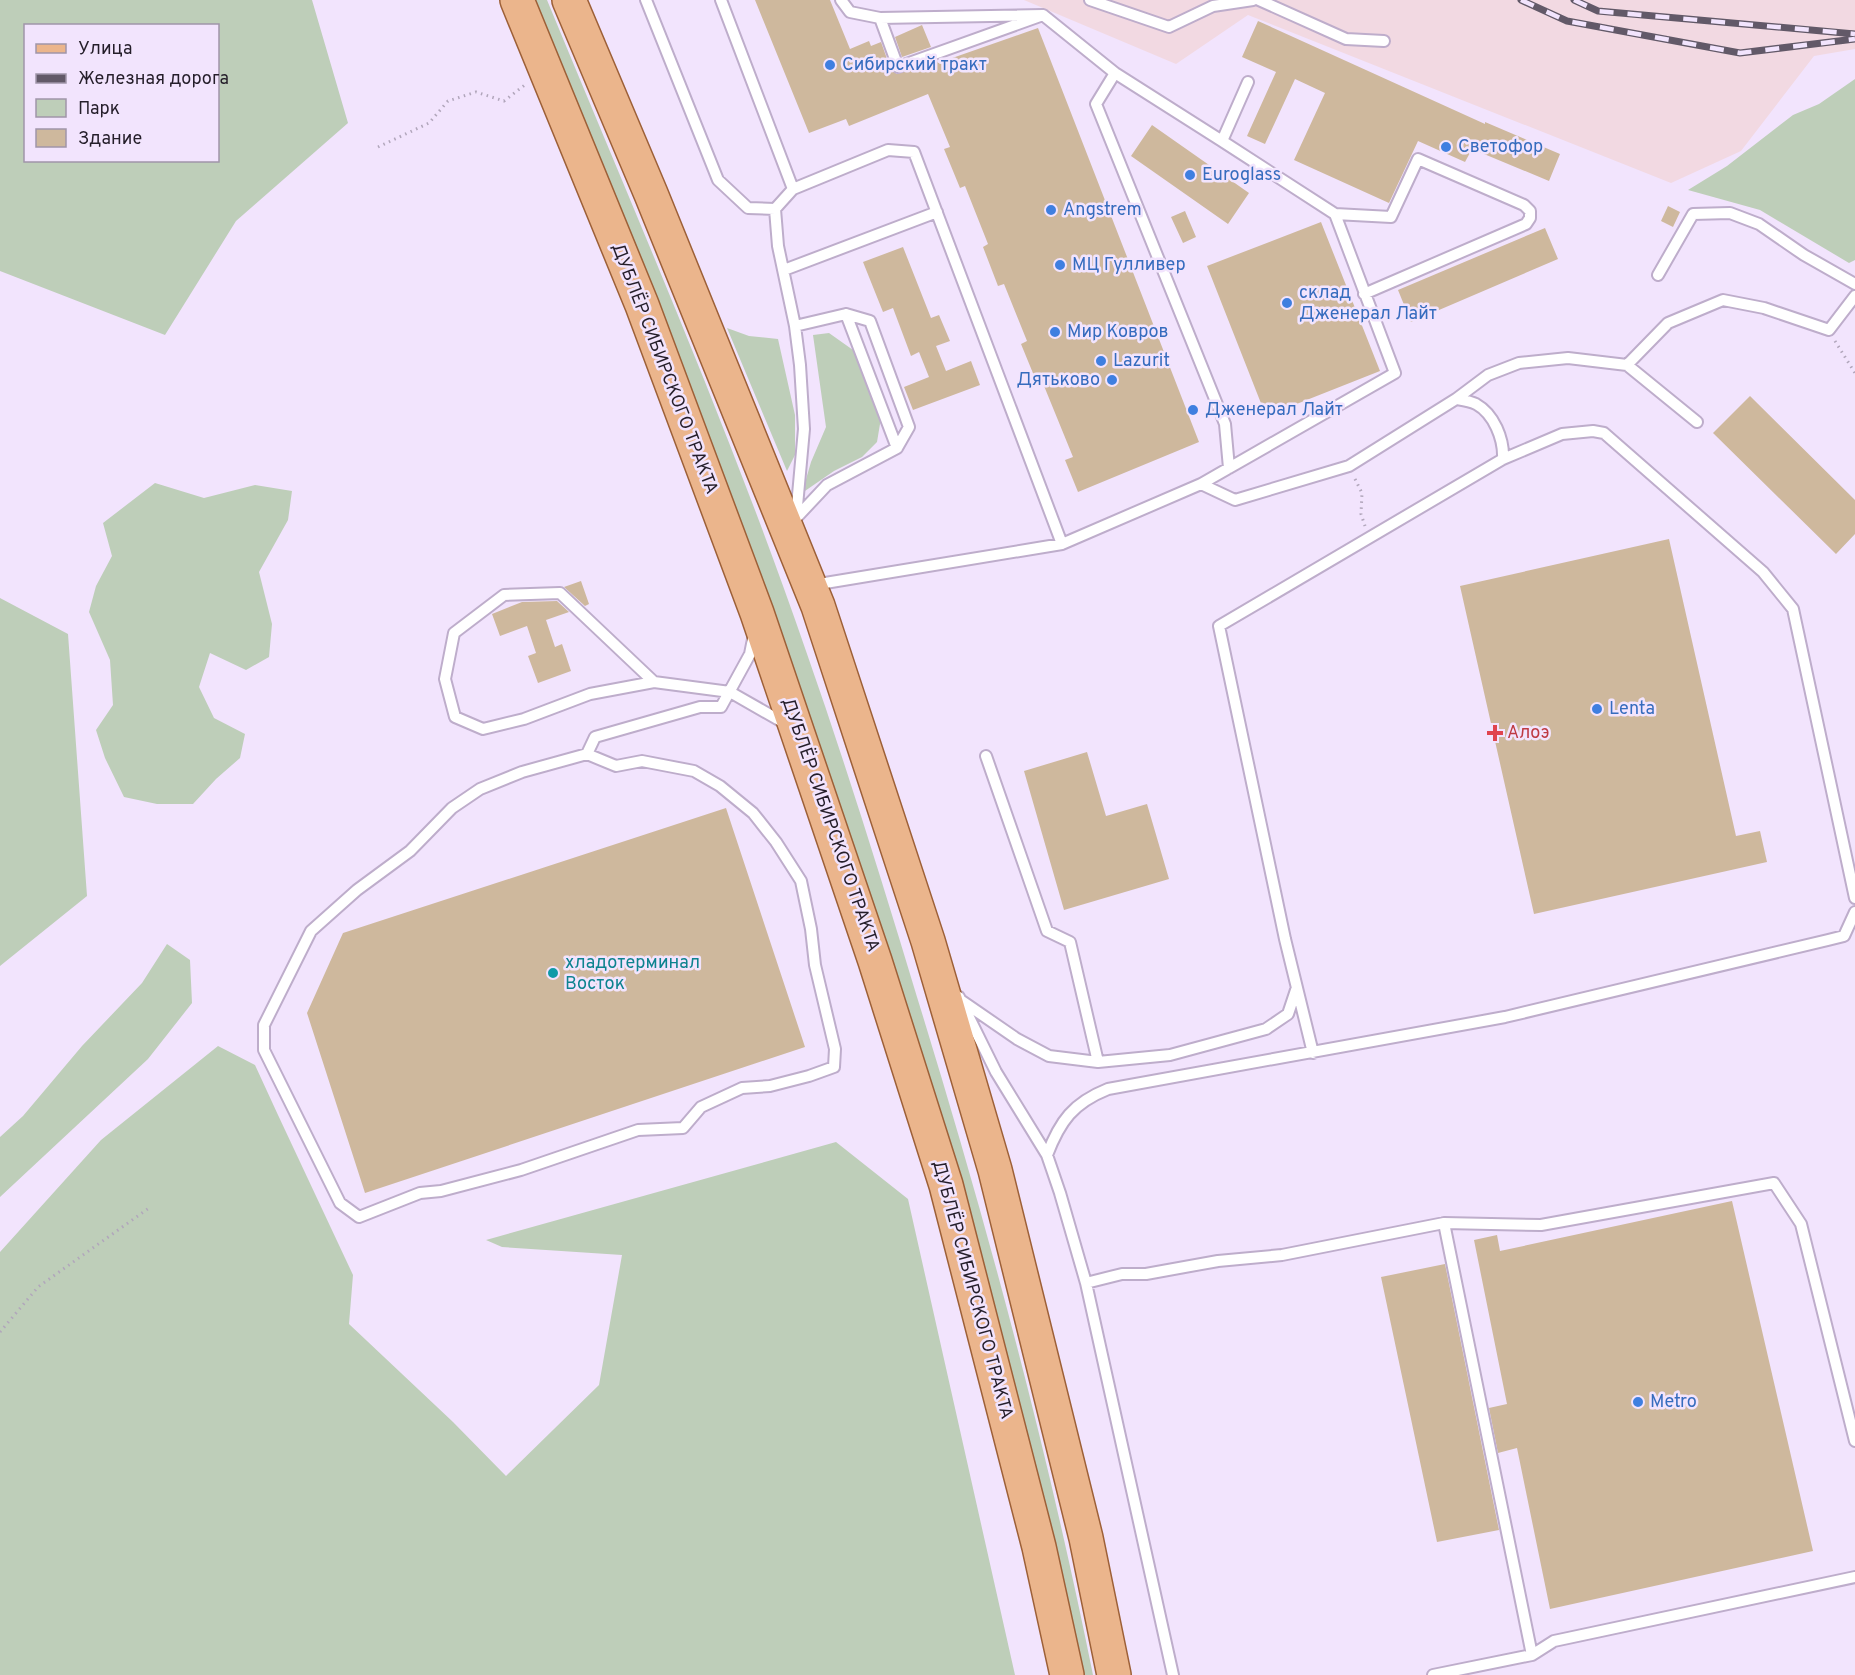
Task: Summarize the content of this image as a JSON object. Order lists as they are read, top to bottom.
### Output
{
  "streets": {
    "main road": ["ДУБЛЁР СИБИРСКОГО ТРАКТА"]
  },
  "places": {
    "other": [
      "Сибирский тракт",
      "Светофор",
      "Euroglass",
      "Angstrem",
      "МЦ Гулливер",
      "склад Дженерал Лайт",
      "Мир Ковров",
      "Lazurit",
      "Дятьково",
      "Дженерал Лайт",
      "Lenta",
      "хладотерминал Восток",
      "Metro"
    ],
    "health": ["Алоэ"]
  },
  "legend": [
    "Улица",
    "Железная дорога",
    "Парк",
    "Здание"
  ]
}
